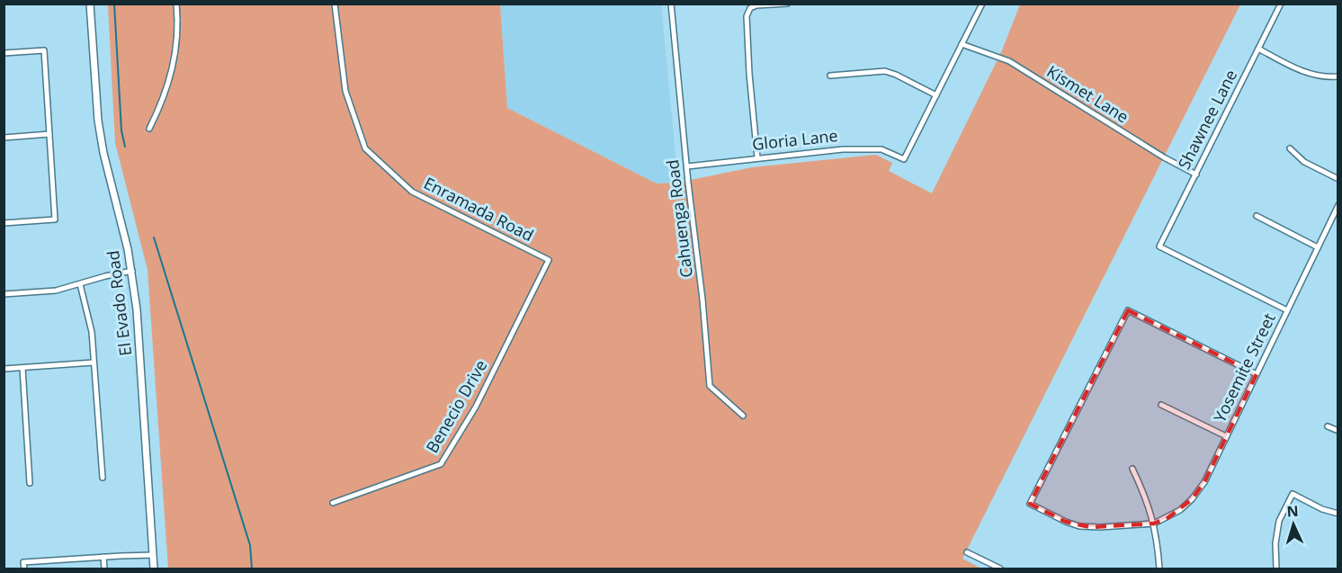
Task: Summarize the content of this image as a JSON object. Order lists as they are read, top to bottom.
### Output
{
  "streets": {
    "street": [
      "Kismet Lane",
      "Shawnee Lane",
      "Gloria Lane",
      "Enramada Road",
      "Cahuenga Road",
      "El Evado Road",
      "Yosemite Street",
      "Benecio Drive"
    ]
  },
  "crossings": [
    ["Kismet Lane", "Shawnee Lane"],
    ["Shawnee Lane", "Yosemite Street"],
    ["Gloria Lane", "Cahuenga Road"],
    ["Enramada Road", "Benecio Drive"]
  ],
  "north": "top"
}
